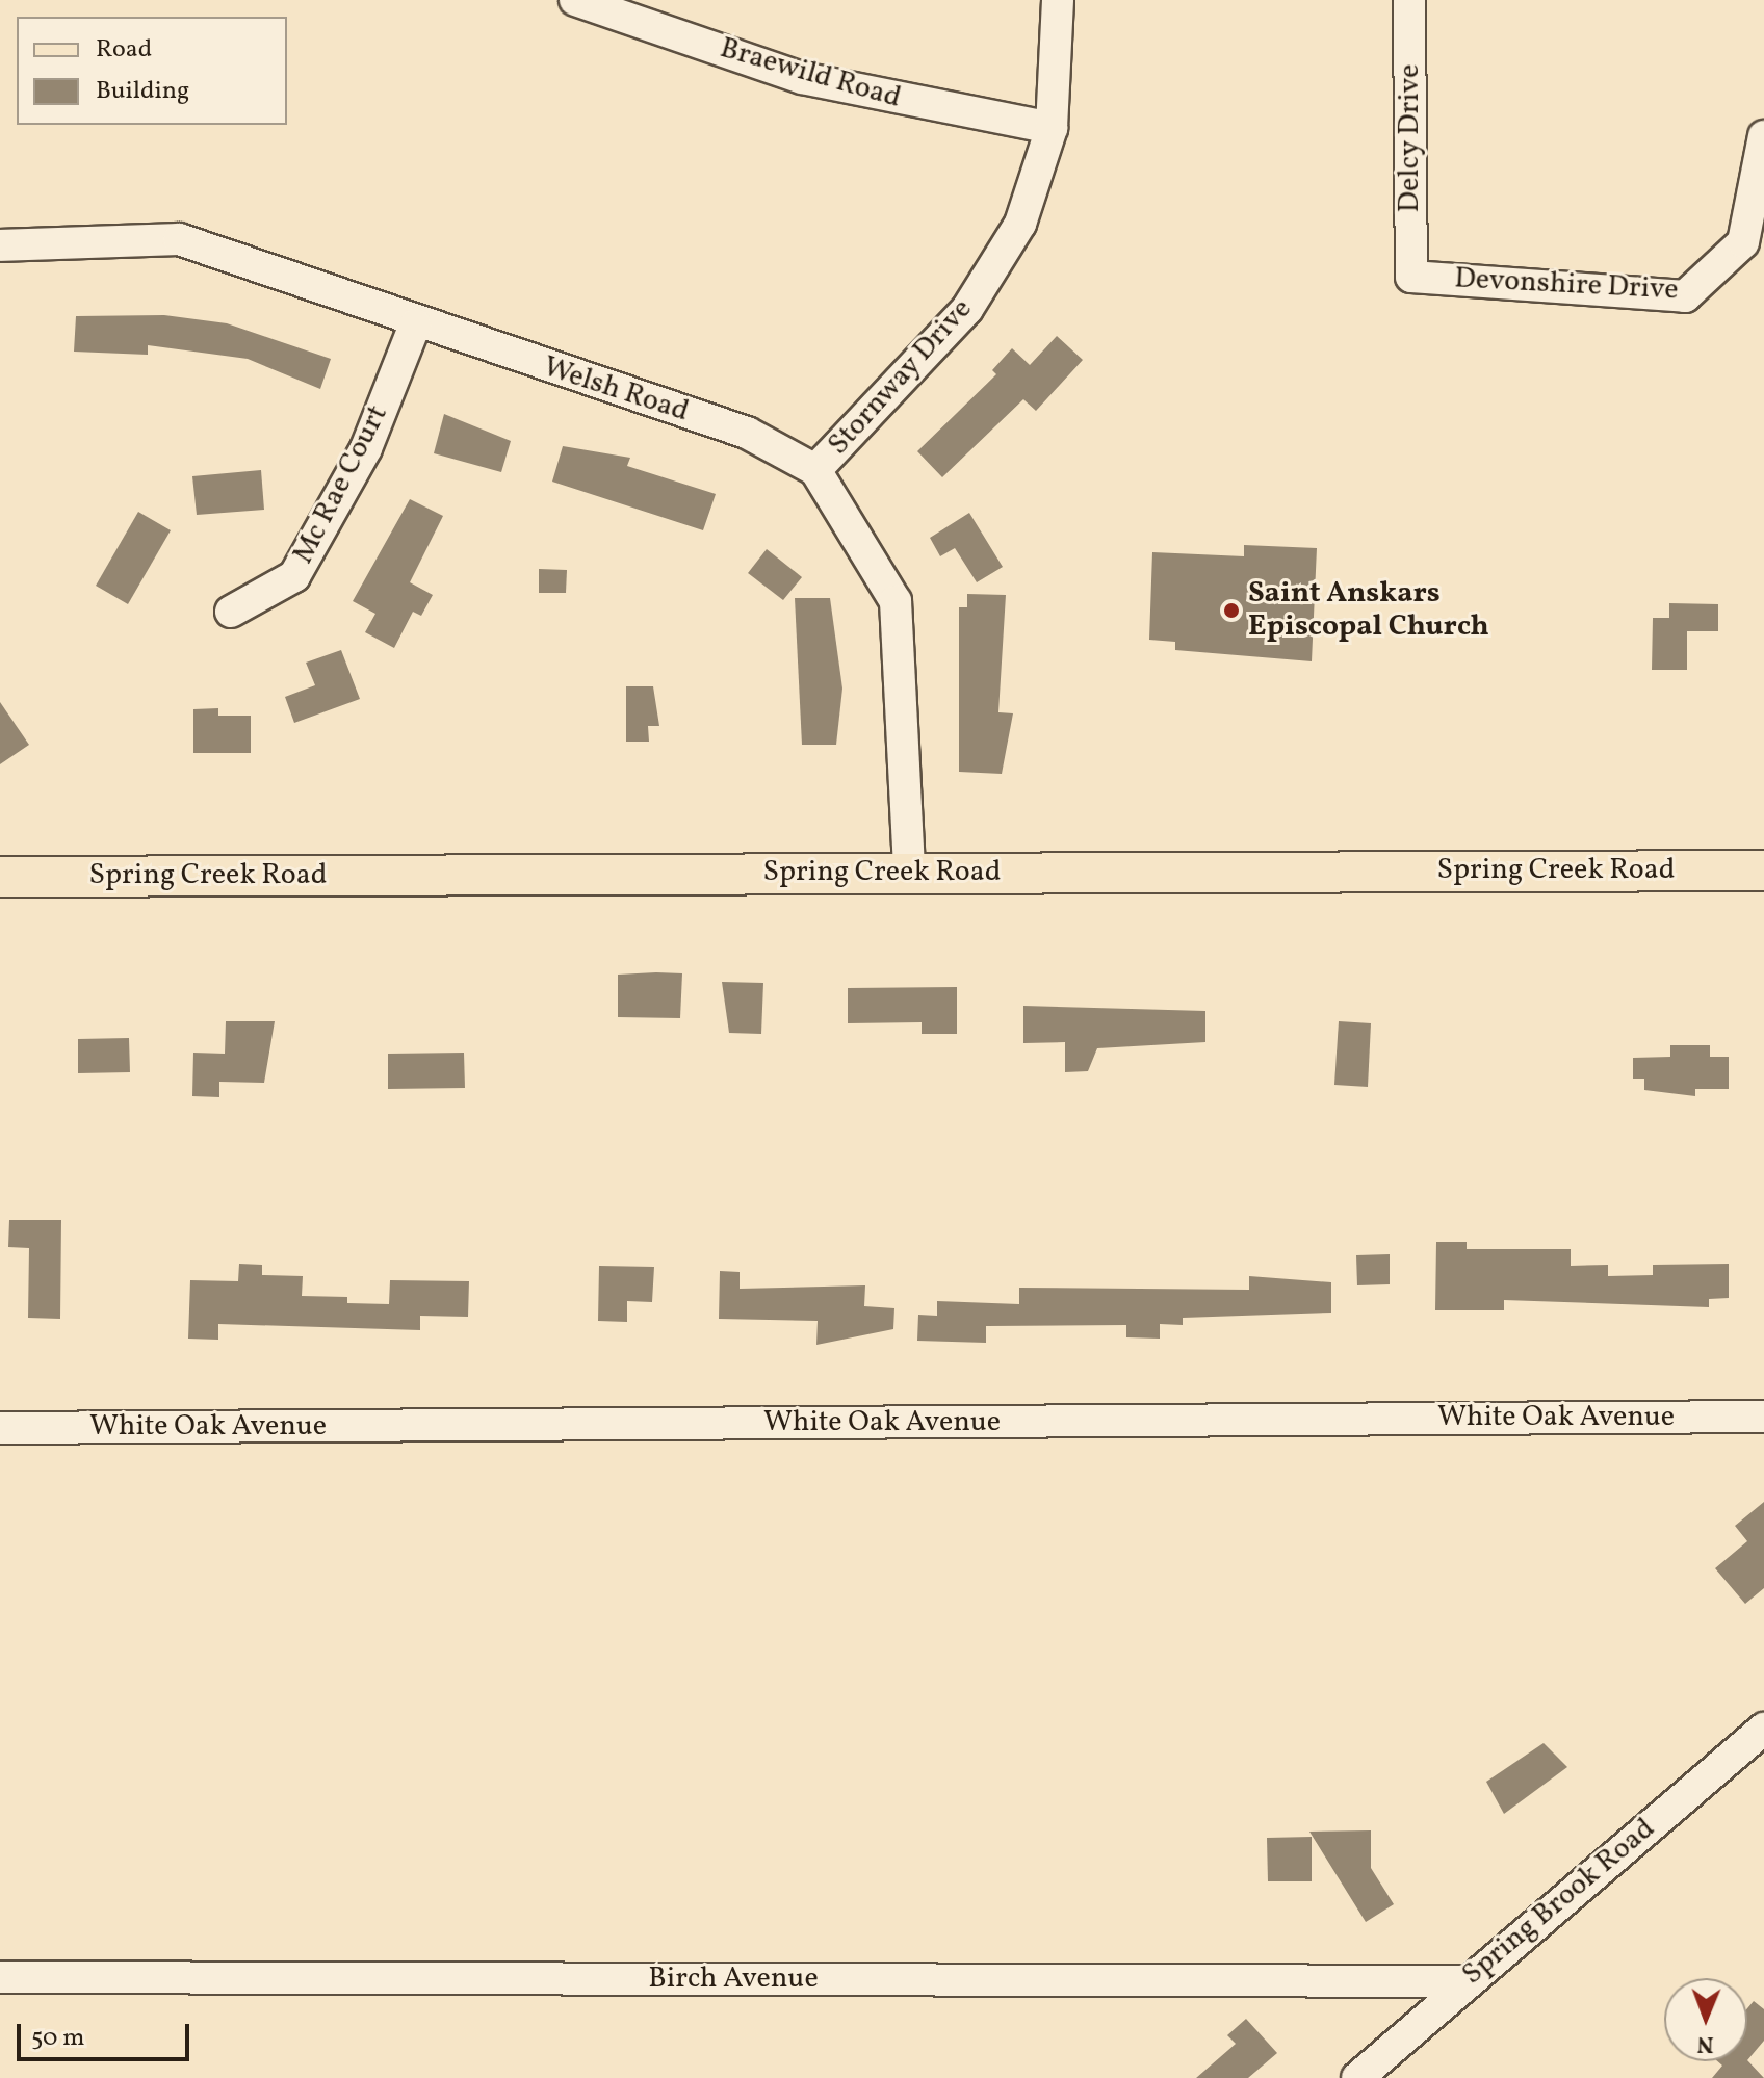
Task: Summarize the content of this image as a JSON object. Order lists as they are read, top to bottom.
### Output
{
  "streets": {
    "main road": ["Spring Creek Road"],
    "street": [
      "Braewild Road",
      "Delcy Drive",
      "Devonshire Drive",
      "Stornway Drive",
      "Welsh Road",
      "Mc Rae Court",
      "White Oak Avenue",
      "Spring Brook Road",
      "Birch Avenue"
    ]
  },
  "crossings": [
    ["Braewild Road", "Stornway Drive"],
    ["Delcy Drive", "Devonshire Drive"],
    ["Stornway Drive", "Welsh Road"],
    ["Welsh Road", "Mc Rae Court"],
    ["Welsh Road", "Spring Creek Road"],
    ["Spring Brook Road", "Birch Avenue"]
  ],
  "places": ["Saint Anskars Episcopal Church"],
  "legend": ["Road", "Building"],
  "scale_bar": "50 m",
  "north": "bottom"
}
